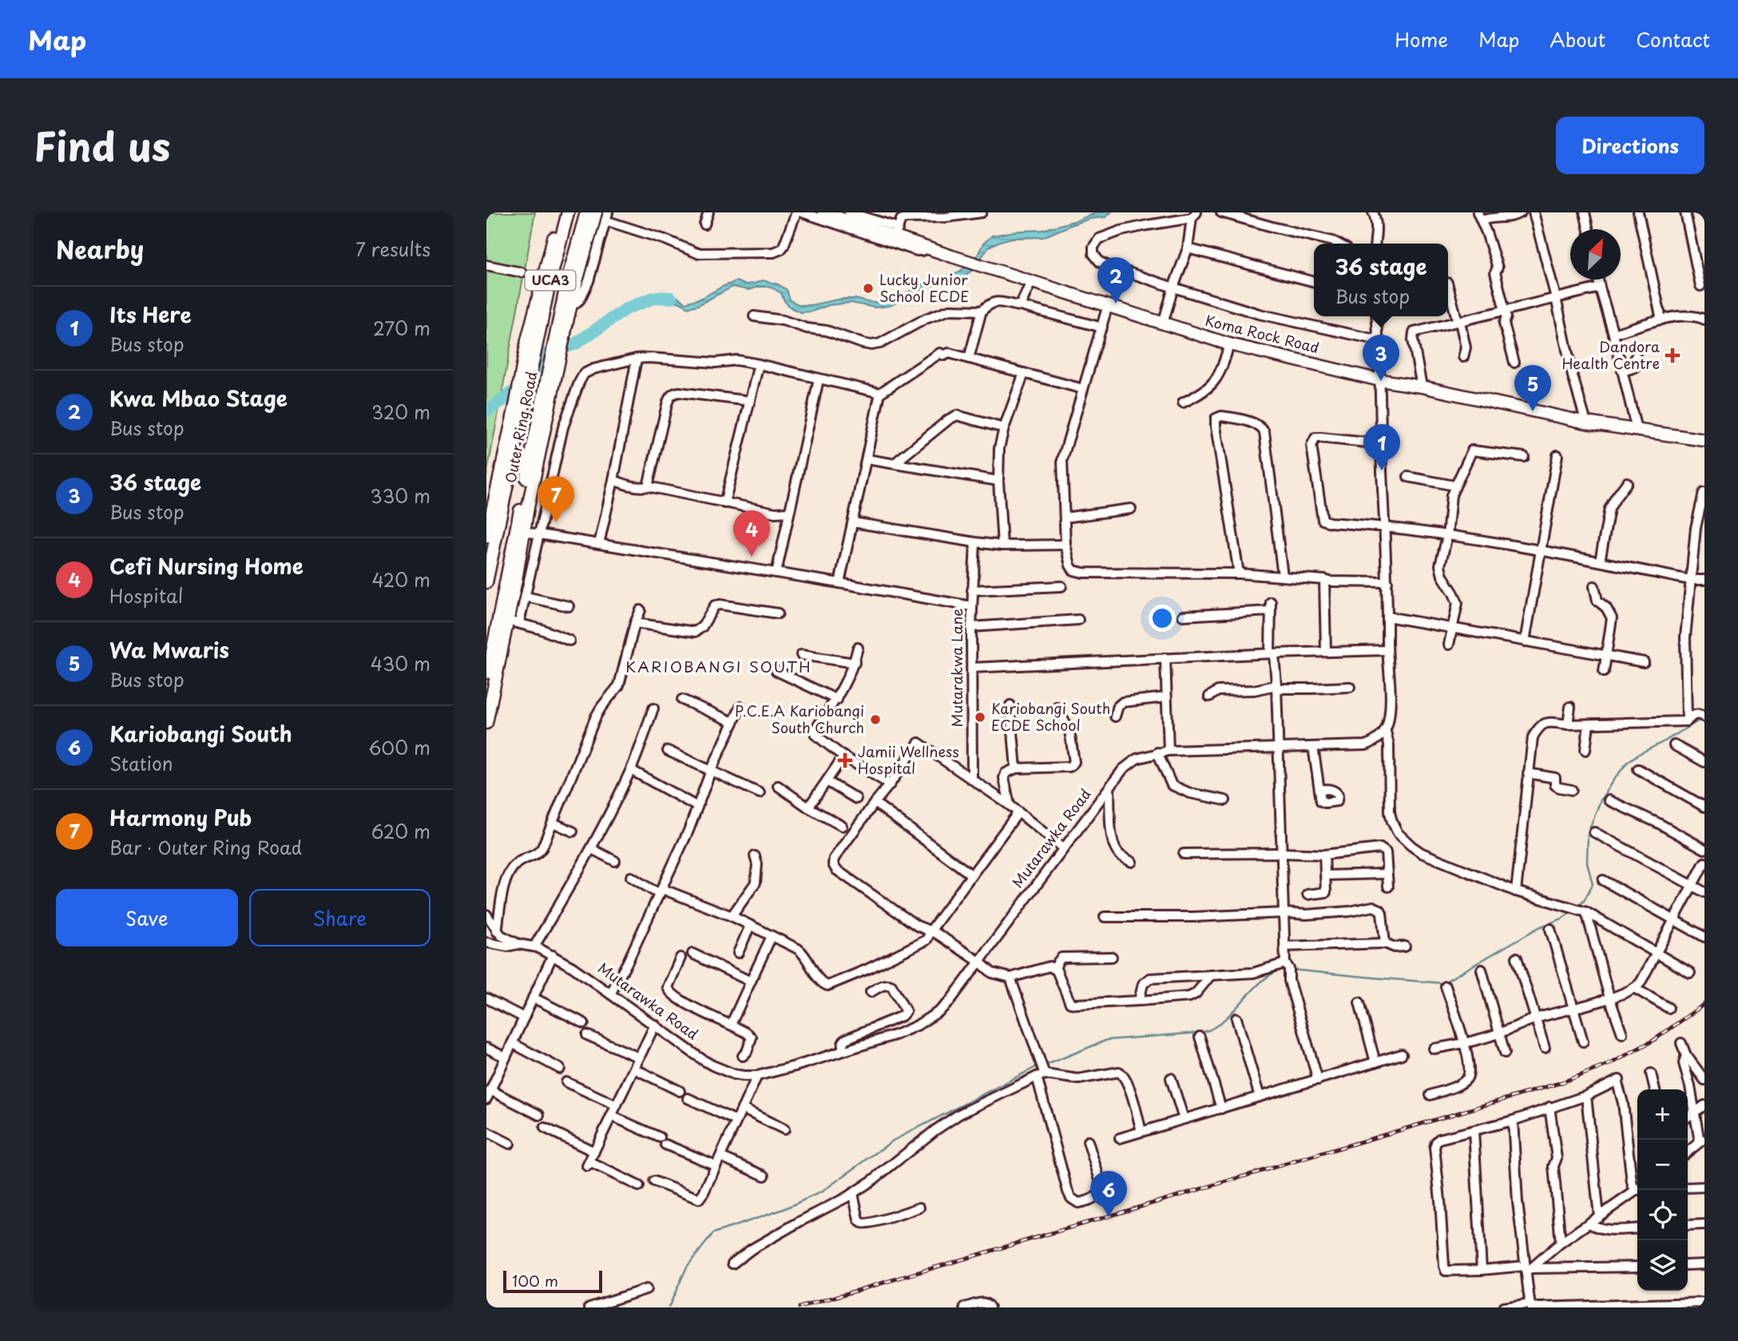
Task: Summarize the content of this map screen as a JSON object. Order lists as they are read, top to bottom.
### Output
{
  "streets": {
    "main road": ["UCA3", "Koma Rock Road", "Outer Ring Road"],
    "street": ["Mutarakwa Lane", "Mutarawka Road"]
  },
  "crossings": [
    ["UCA3", "Outer Ring Road"]
  ],
  "districts": ["KARIOBANGI SOUTH"],
  "places": {
    "other": ["Lucky Junior School ECDE", "Kariobangi South ECDE School", "P.C.E.A Kariobangi South Church"],
    "health": ["Dandora Health Centre", "Jamii Wellness Hospital"]
  },
  "scale_bar": "100 m",
  "north": "top right",
  "page": {
    "header": "Map",
    "nav": [
      "Home",
      "Map",
      "About",
      "Contact"
    ],
    "title": "Find us",
    "buttons": [
      "Directions",
      ["Save", "Share"]
    ],
    "heading": ["Nearby", "7 results"],
    "popup": ["36 stage", "Bus stop"],
    "pins": [
      "2",
      "3",
      "5",
      "1",
      "7",
      "4",
      "6"
    ],
    "list": [
      {
        "mark": "1",
        "name": "Its Here",
        "note": "Bus stop",
        "value": "270 m"
      },
      {
        "mark": "2",
        "name": "Kwa Mbao Stage",
        "note": "Bus stop",
        "value": "320 m"
      },
      {
        "mark": "3",
        "name": "36 stage",
        "note": "Bus stop",
        "value": "330 m"
      },
      {
        "mark": "4",
        "name": "Cefi Nursing Home",
        "note": "Hospital",
        "value": "420 m"
      },
      {
        "mark": "5",
        "name": "Wa Mwaris",
        "note": "Bus stop",
        "value": "430 m"
      },
      {
        "mark": "6",
        "name": "Kariobangi South",
        "note": "Station",
        "value": "600 m"
      },
      {
        "mark": "7",
        "name": "Harmony Pub",
        "note": "Bar · Outer Ring Road",
        "value": "620 m"
      }
    ],
    "map_buttons": ["+", "−"],
    "scale": "100 m"
  }
}
